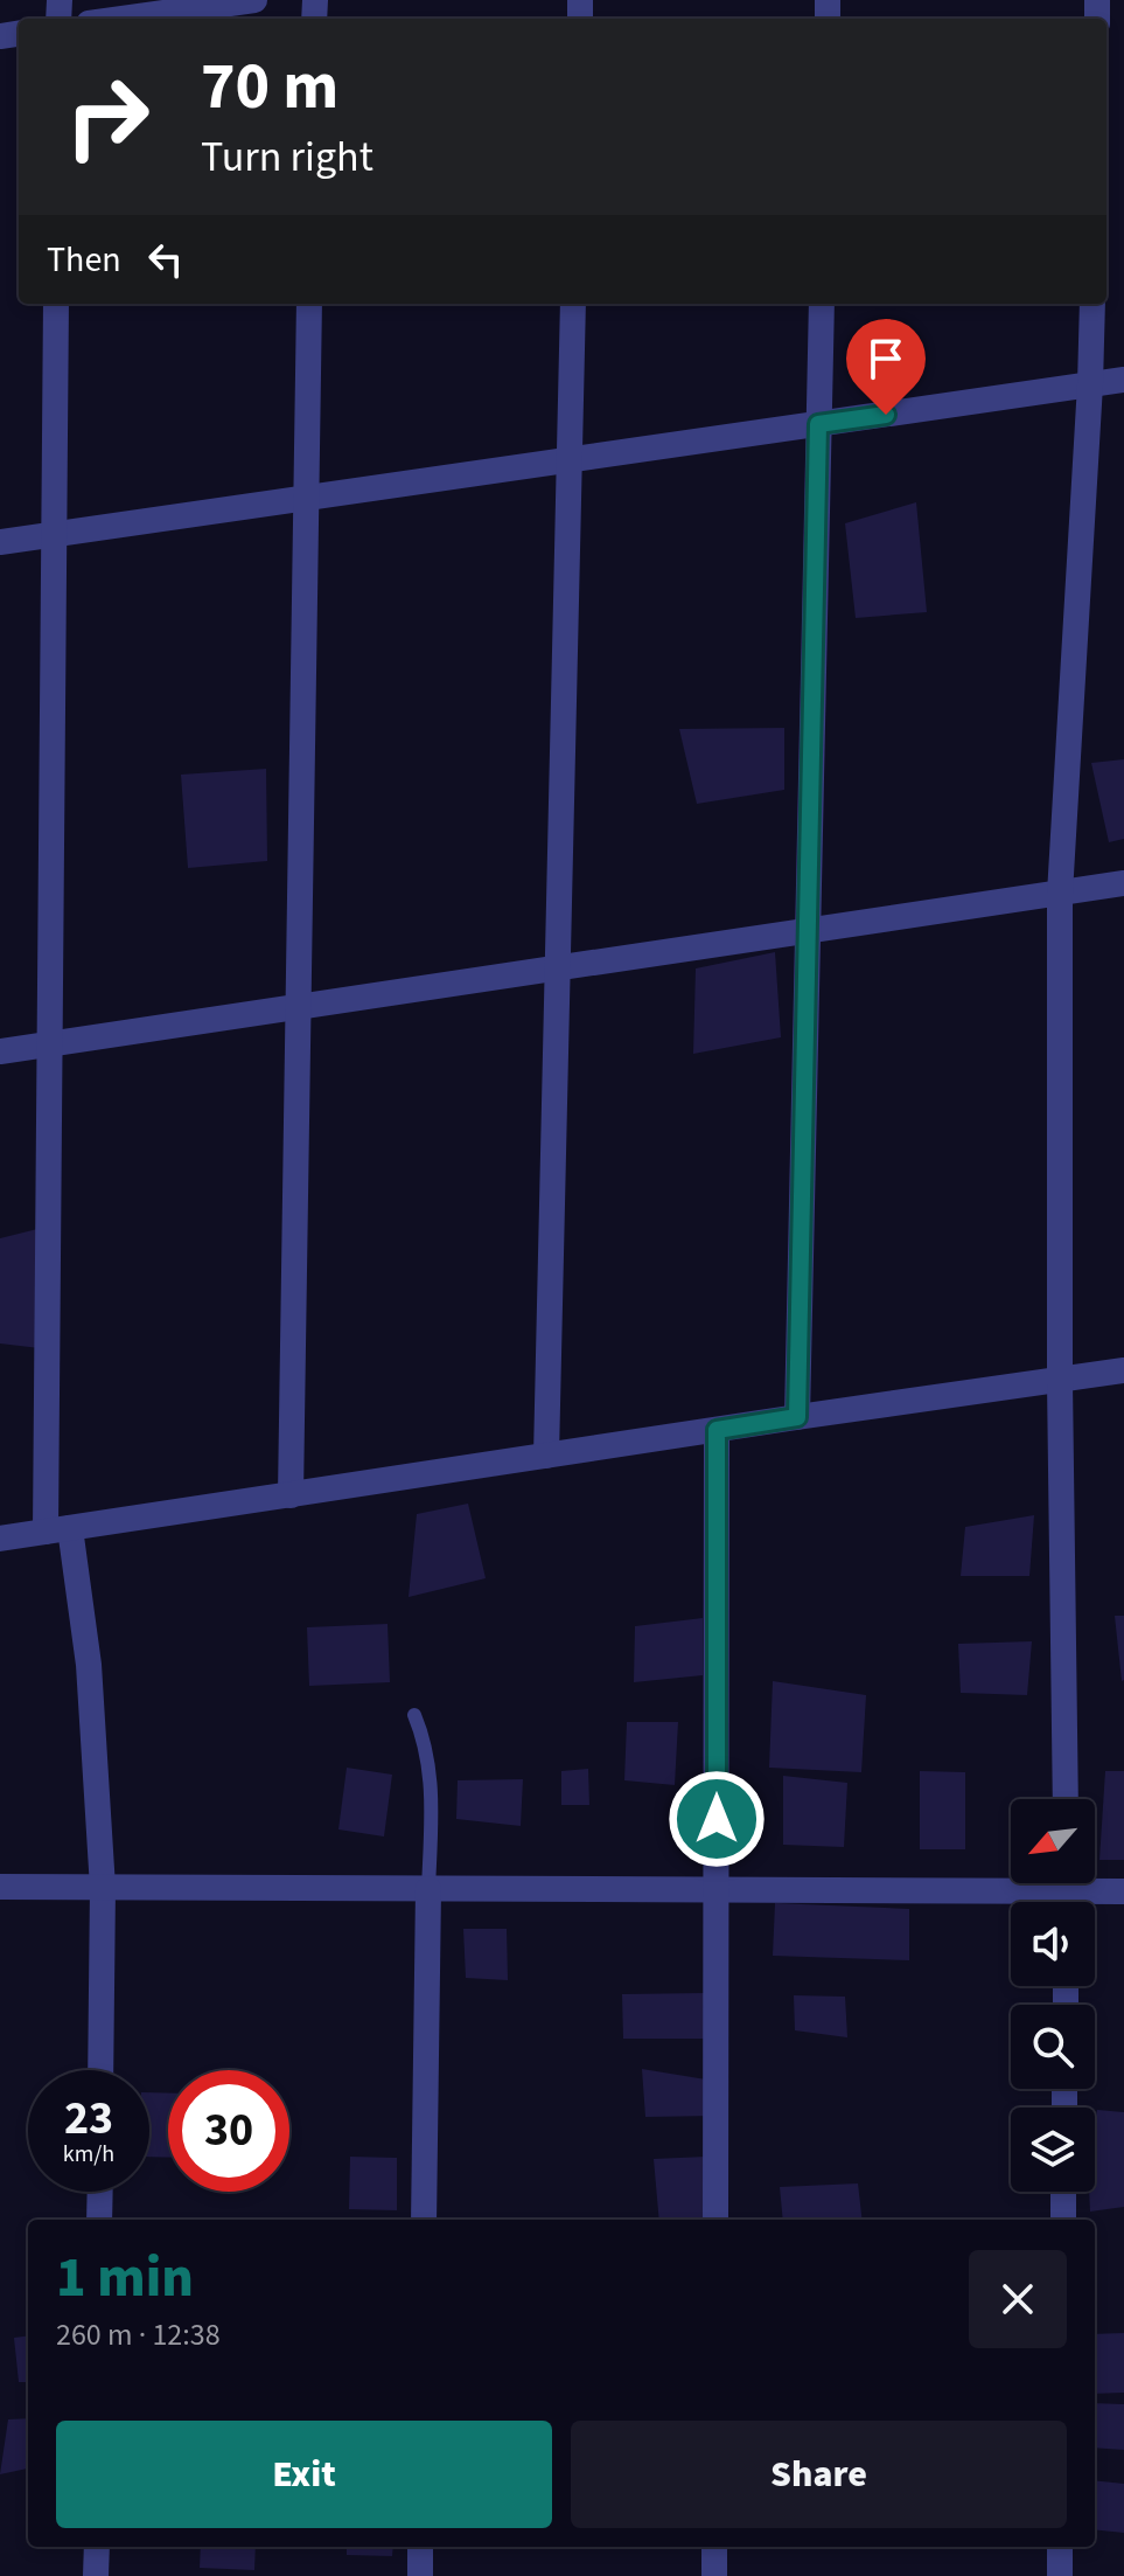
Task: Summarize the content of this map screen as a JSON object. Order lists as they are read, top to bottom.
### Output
{
  "north": "bottom left",
  "page": {
    "turn": ["70 m", "Turn right"],
    "then": "Then",
    "speed": "23 km/h",
    "limit": "30",
    "heading": ["1 min", "260 m · 12:38"],
    "buttons": ["Exit", "Share"]
  }
}
